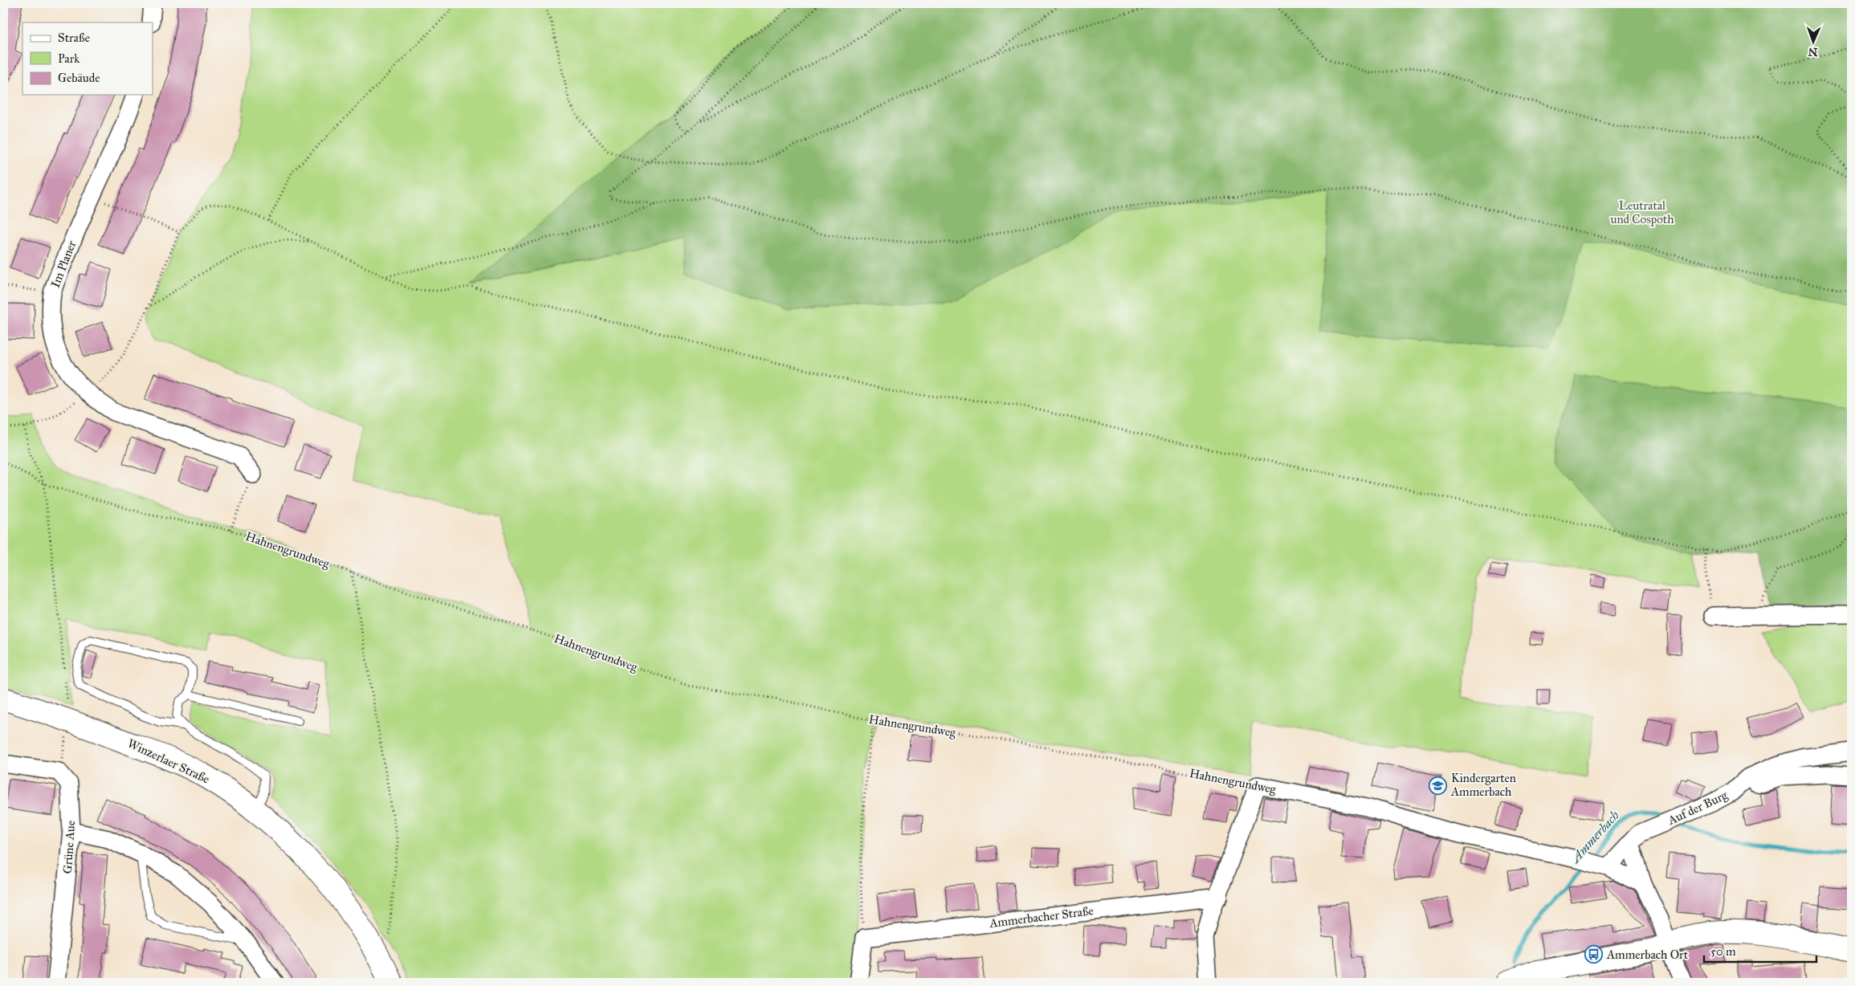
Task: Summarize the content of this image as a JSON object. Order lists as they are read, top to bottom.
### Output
{
  "streets": {
    "main road": ["Winzerlaer Straße"],
    "street": [
      "Im Planer",
      "Hahnengrundweg",
      "Auf der Burg",
      "Grüne Aue",
      "Ammerbacher Straße"
    ]
  },
  "water": ["Ammerbach"],
  "parks": ["Leutratal und Cospoth"],
  "places": {
    "school or university": ["Kindergarten Ammerbach"],
    "bus stop": ["Ammerbach Ort"]
  },
  "legend": ["Straße", "Park", "Gebäude"],
  "scale_bar": "50 m",
  "north": "bottom"
}
